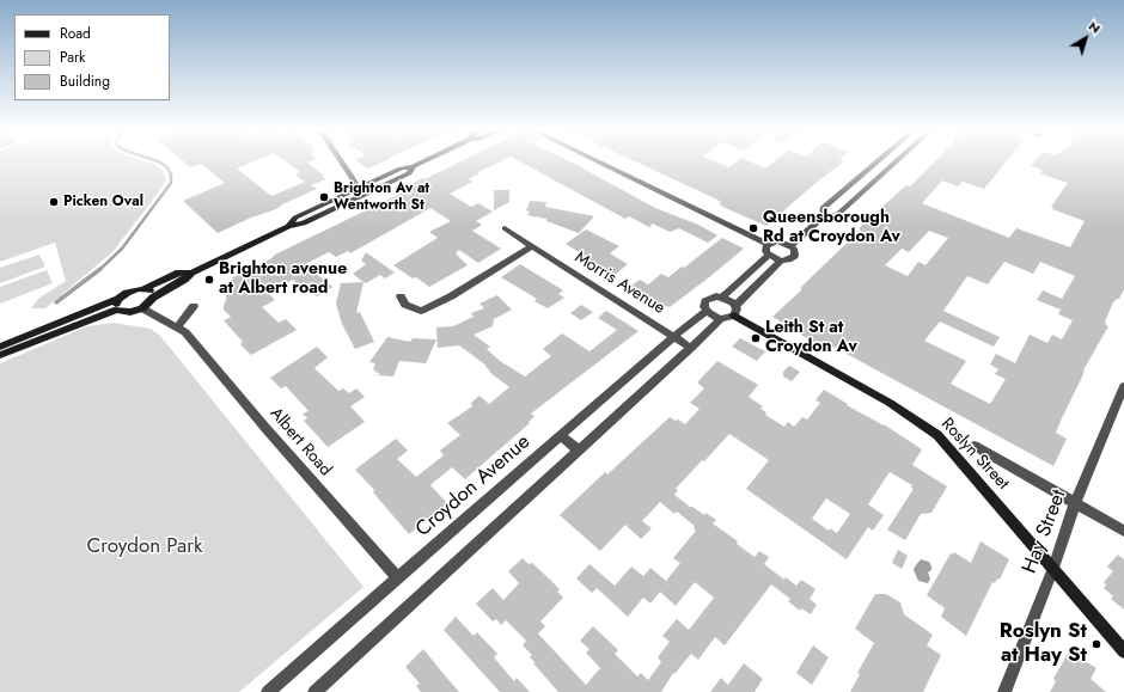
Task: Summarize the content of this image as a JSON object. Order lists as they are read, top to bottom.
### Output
{
  "streets": {
    "main road": ["Roslyn Street"],
    "street": [
      "Morris Avenue",
      "Albert Road",
      "Croydon Avenue",
      "Hay Street"
    ]
  },
  "crossings": [
    ["Morris Avenue", "Croydon Avenue"],
    ["Albert Road", "Croydon Avenue"],
    ["Roslyn Street", "Croydon Avenue"],
    ["Roslyn Street", "Hay Street"]
  ],
  "parks": ["Croydon Park"],
  "places": [
    "Brighton Av at Wentworth St",
    "Picken Oval",
    "Queensborough Rd at Croydon Av",
    "Brighton avenue at Albert road",
    "Leith St at Croydon Av",
    "Roslyn St at Hay St"
  ],
  "legend": ["Road", "Park", "Building"],
  "north": "top right"
}
